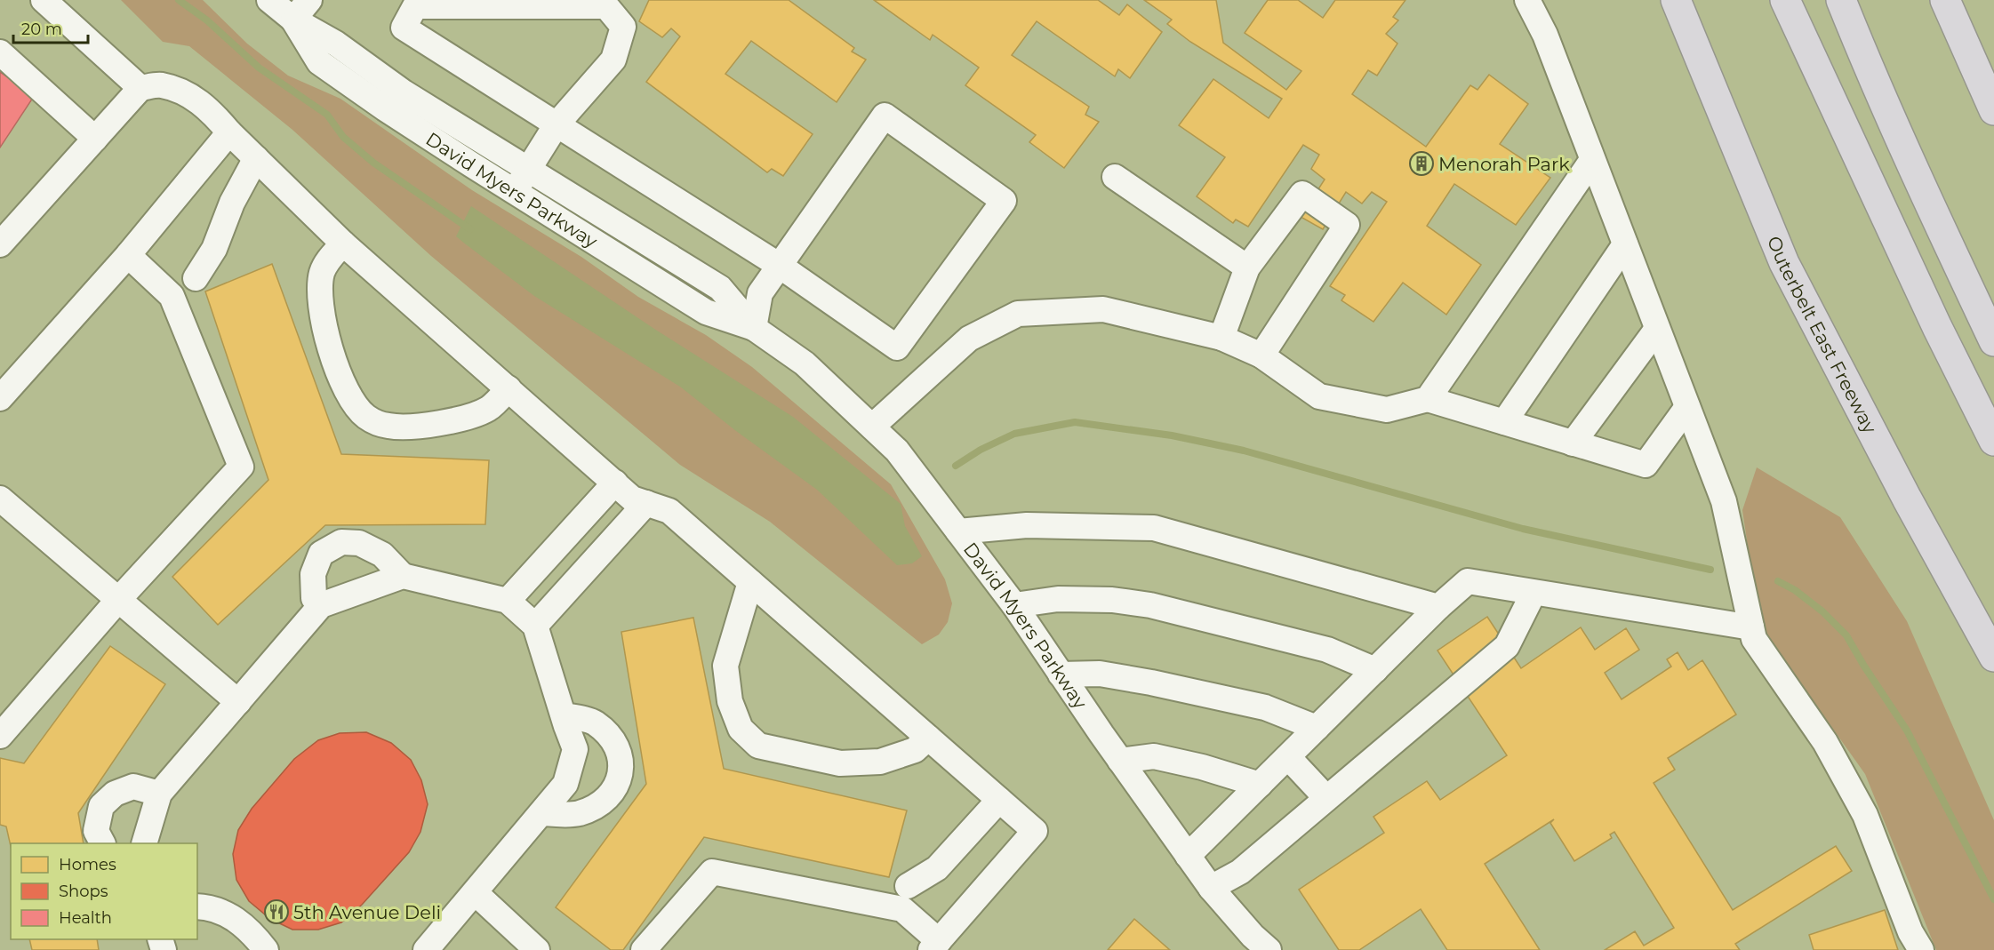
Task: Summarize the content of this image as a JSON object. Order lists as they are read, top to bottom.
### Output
{
  "streets": {
    "highway": ["Outerbelt East Freeway"],
    "street": ["David Myers Parkway"]
  },
  "places": {
    "building": ["Menorah Park"],
    "restaurant": ["5th Avenue Deli"]
  },
  "legend": ["Homes", "Shops", "Health"],
  "scale_bar": "20 m"
}
